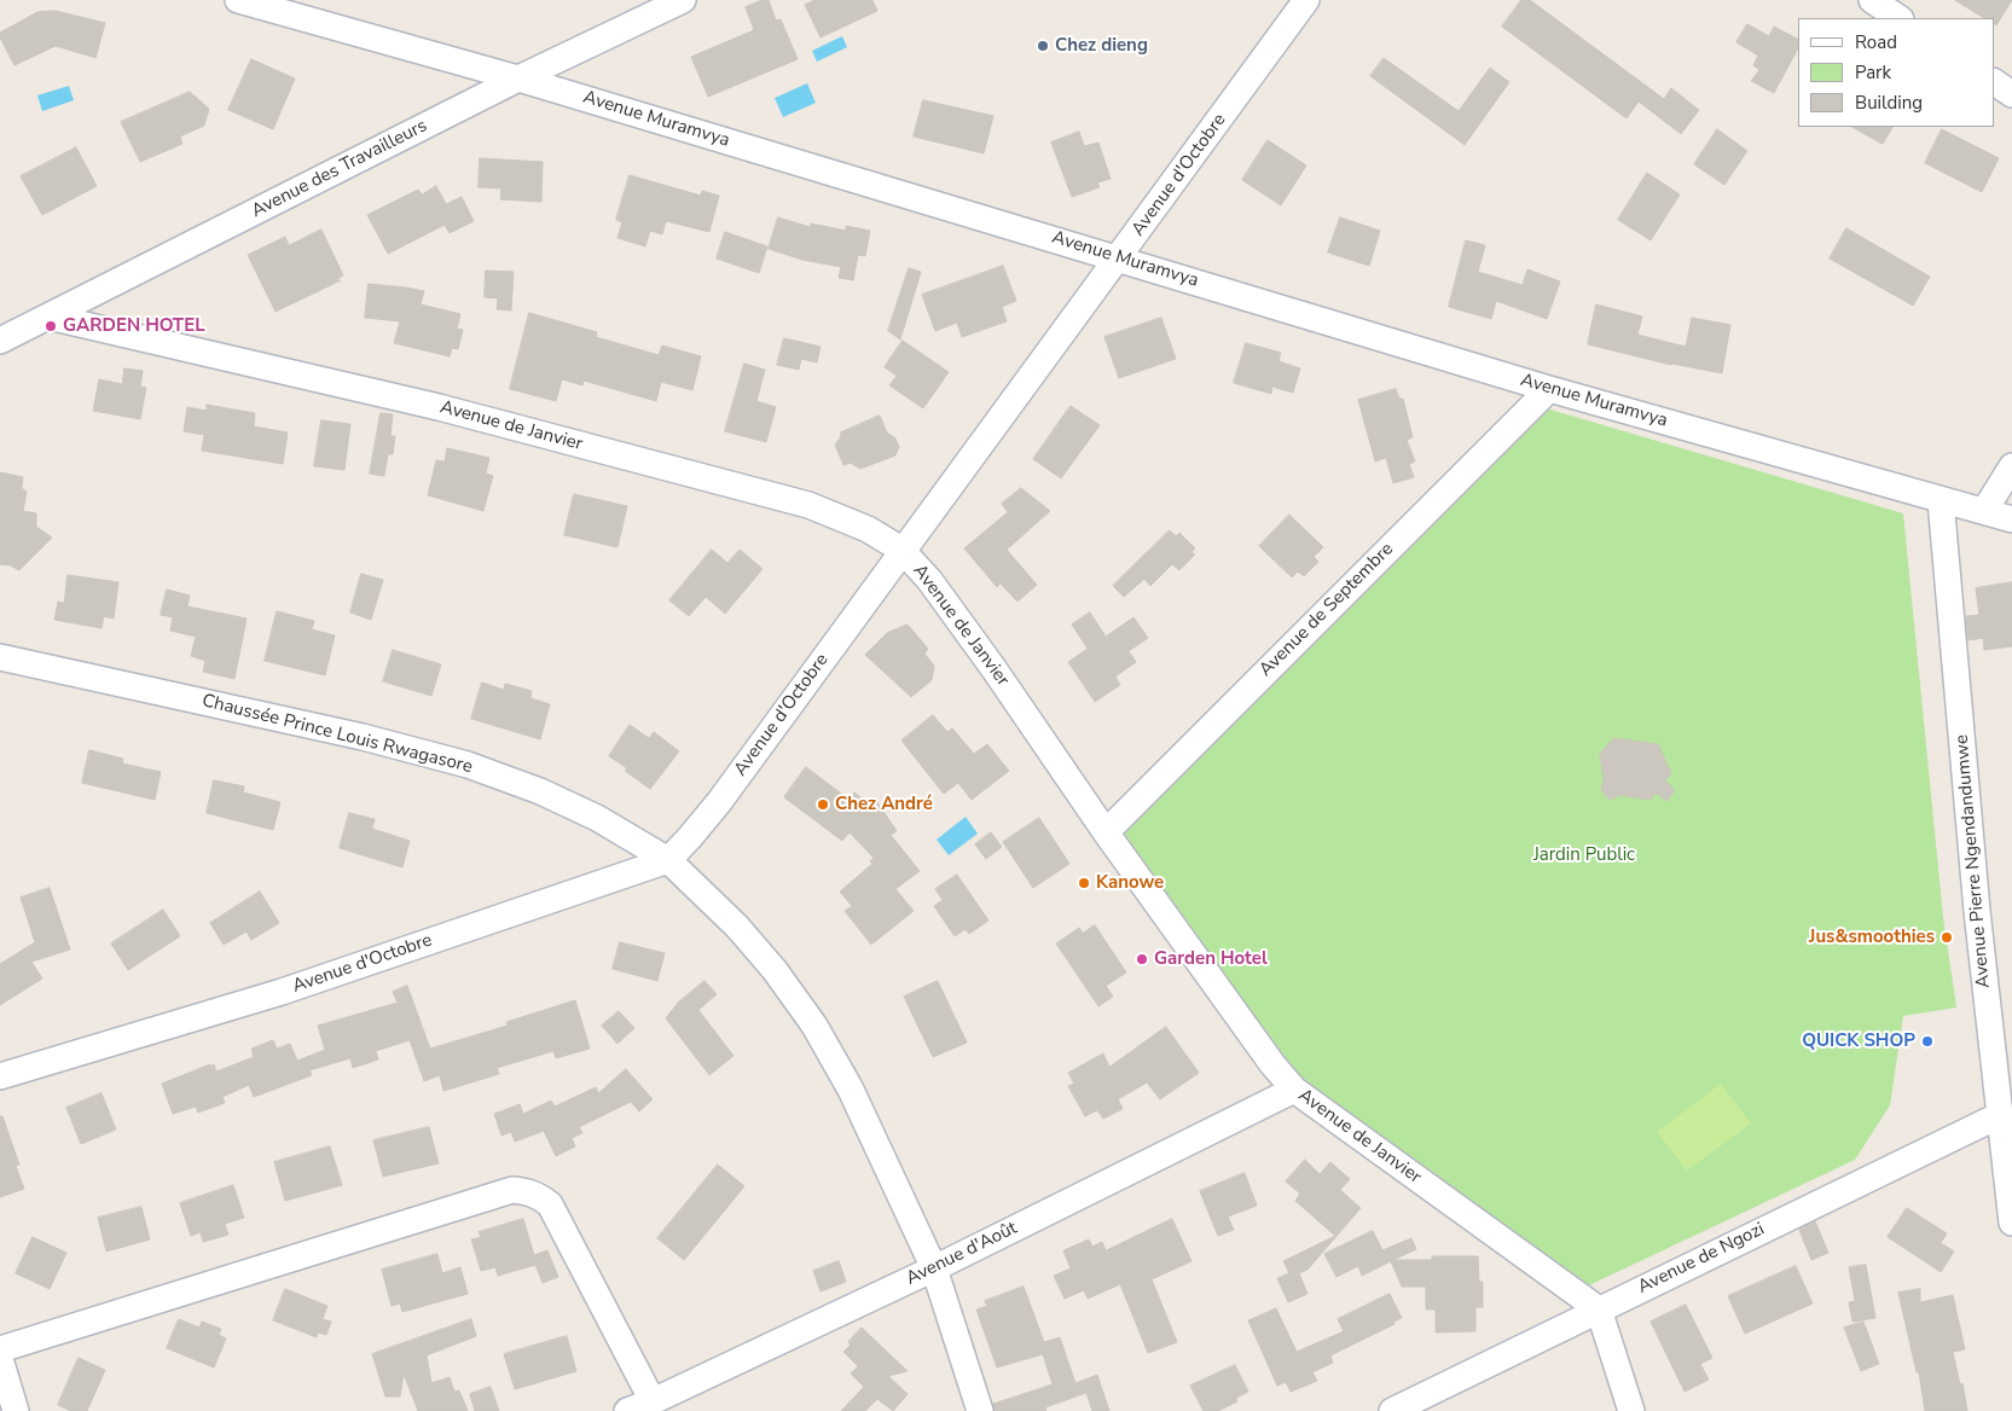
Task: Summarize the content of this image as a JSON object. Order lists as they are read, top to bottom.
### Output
{
  "streets": {
    "street": [
      "Avenue Muramvya",
      "Avenue des Travailleurs",
      "Avenue d'Octobre",
      "Avenue de Janvier",
      "Avenue de Septembre",
      "Chaussée Prince Louis Rwagasore",
      "Avenue Pierre Ngendandumwe",
      "Avenue d'Août",
      "Avenue de Ngozi"
    ]
  },
  "crossings": [
    ["Avenue Muramvya", "Avenue des Travailleurs"],
    ["Avenue Muramvya", "Avenue d'Octobre"],
    ["Avenue Muramvya", "Avenue de Septembre"],
    ["Avenue Muramvya", "Avenue Pierre Ngendandumwe"],
    ["Avenue des Travailleurs", "Avenue de Janvier"],
    ["Avenue d'Octobre", "Avenue de Janvier"],
    ["Avenue d'Octobre", "Chaussée Prince Louis Rwagasore"],
    ["Avenue de Janvier", "Avenue de Septembre"],
    ["Avenue de Janvier", "Avenue d'Août"],
    ["Avenue de Janvier", "Avenue de Ngozi"],
    ["Chaussée Prince Louis Rwagasore", "Avenue d'Août"],
    ["Avenue Pierre Ngendandumwe", "Avenue de Ngozi"]
  ],
  "parks": ["Jardin Public"],
  "places": [
    "Chez dieng",
    "GARDEN HOTEL",
    "Chez André",
    "Kanowe",
    "Jus&smoothies",
    "Garden Hotel",
    "QUICK SHOP"
  ],
  "legend": ["Road", "Park", "Building"]
}
